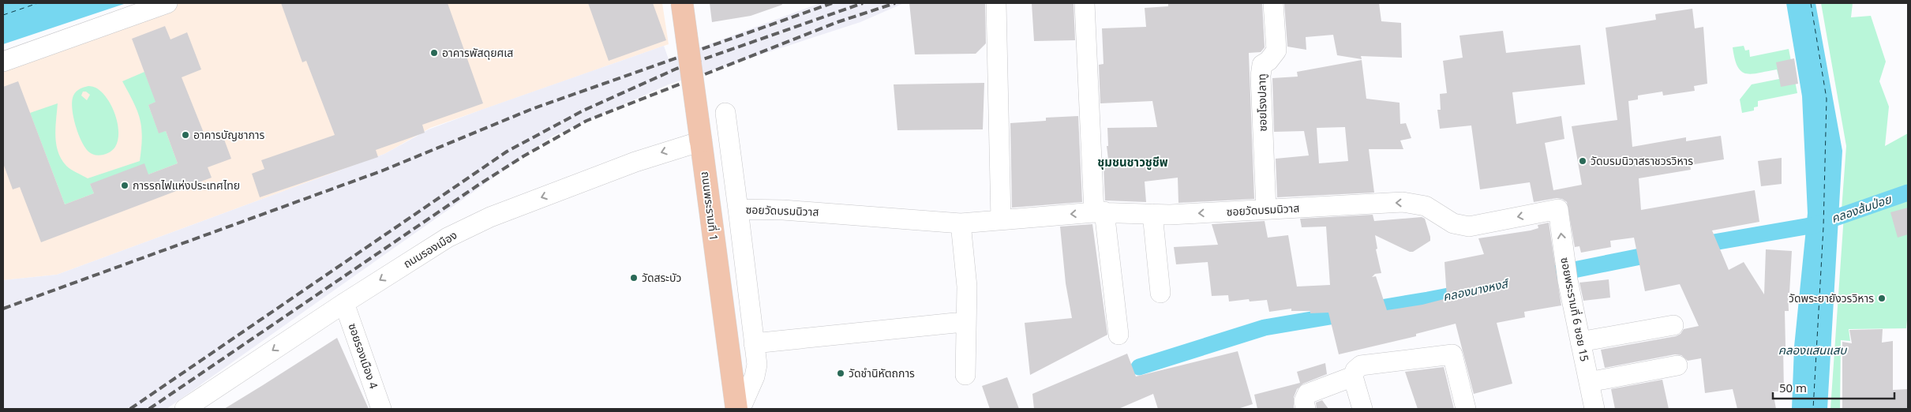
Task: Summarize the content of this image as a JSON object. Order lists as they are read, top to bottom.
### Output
{
  "streets": {
    "main road": ["ถนนพระรามที่ 1"],
    "street": [
      "ซอยโรงปลาทู",
      "ซอยวัดบรมนิวาส",
      "ถนนรองเมือง",
      "ซอยพระรามที่ 6 ซอย 15",
      "ซอยรองเมือง 4"
    ]
  },
  "crossings": [
    ["ซอยโรงปลาทู", "ซอยวัดบรมนิวาส"],
    ["ถนนพระรามที่ 1", "ซอยวัดบรมนิวาส"],
    ["ถนนพระรามที่ 1", "ถนนรองเมือง"],
    ["ซอยวัดบรมนิวาส", "ซอยพระรามที่ 6 ซอย 15"],
    ["ถนนรองเมือง", "ซอยรองเมือง 4"]
  ],
  "one_way": ["ซอยวัดบรมนิวาส", "ถนนรองเมือง", "ซอยพระรามที่ 6 ซอย 15"],
  "districts": ["ชุมชนชาวชูชีพ"],
  "water": ["คลองส้มป่อย", "คลองนางหงส์", "คลองแสนแสบ"],
  "places": [
    "อาคารพัสดุยศเส",
    "อาคารบัญชาการ",
    "วัดบรมนิวาสราชวรวิหาร",
    "การรถไฟแห่งประเทศไทย",
    "วัดสระบัว",
    "วัดพระยายังวรวิหาร",
    "วัดชำนิหัตถการ"
  ],
  "scale_bar": "50 m"
}
